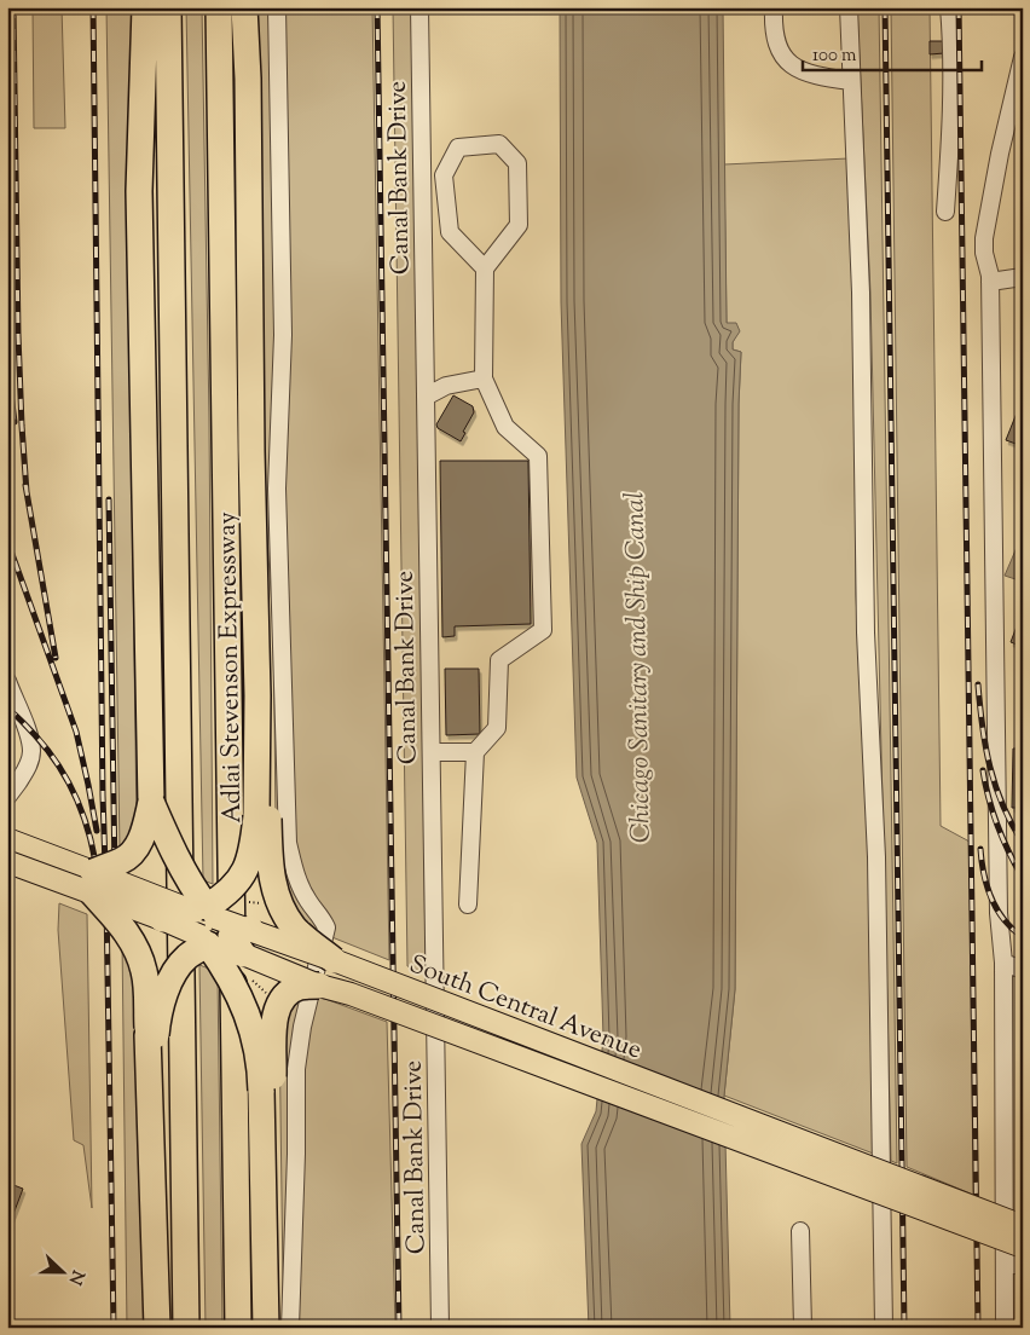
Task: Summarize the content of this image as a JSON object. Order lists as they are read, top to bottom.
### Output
{
  "streets": {
    "highway": ["Adlai Stevenson Expressway"],
    "main road": ["South Central Avenue"],
    "lane": ["Canal Bank Drive"]
  },
  "water": ["Chicago Sanitary and Ship Canal"],
  "scale_bar": "100 m",
  "north": "right"
}
